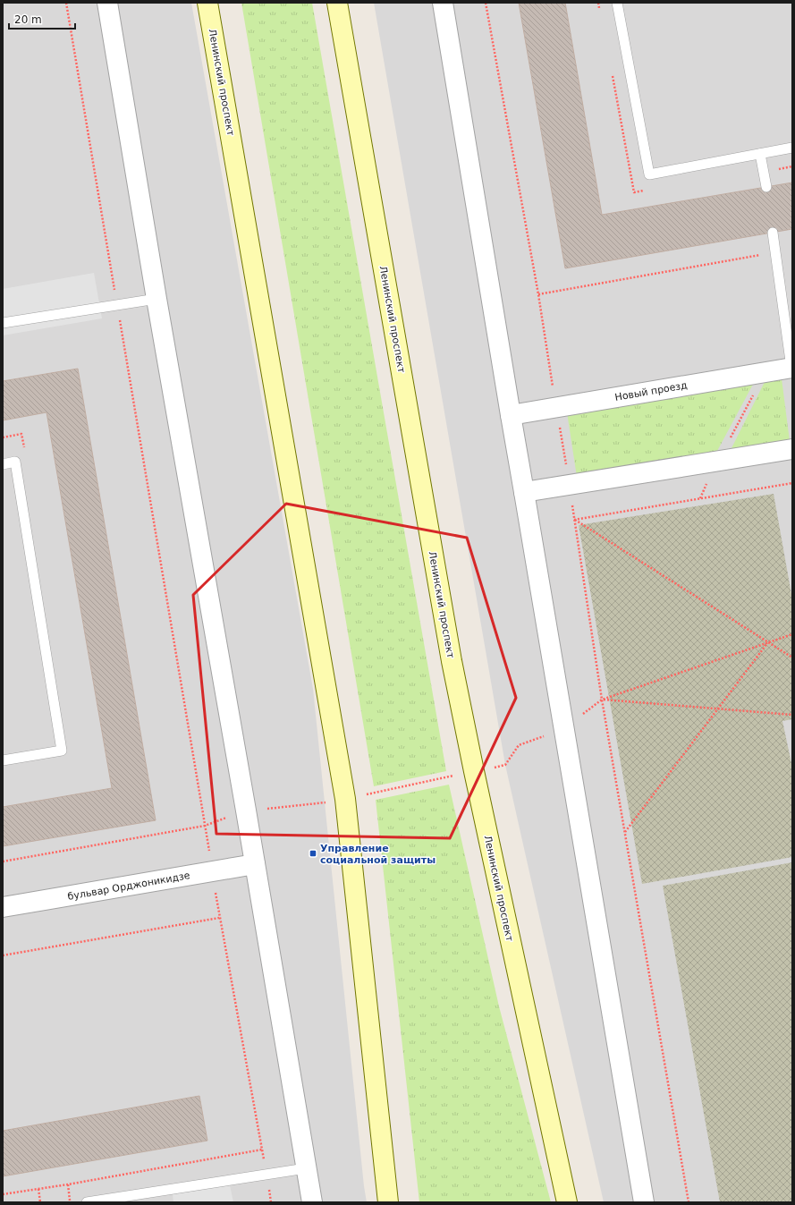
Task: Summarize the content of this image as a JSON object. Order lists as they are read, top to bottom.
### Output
{
  "streets": {
    "main road": ["Ленинский проспект"],
    "street": ["Новый проезд", "бульвар Орджоникидзе"]
  },
  "places": {
    "transit": ["Управление социальной защиты"]
  },
  "scale_bar": "20 m"
}
